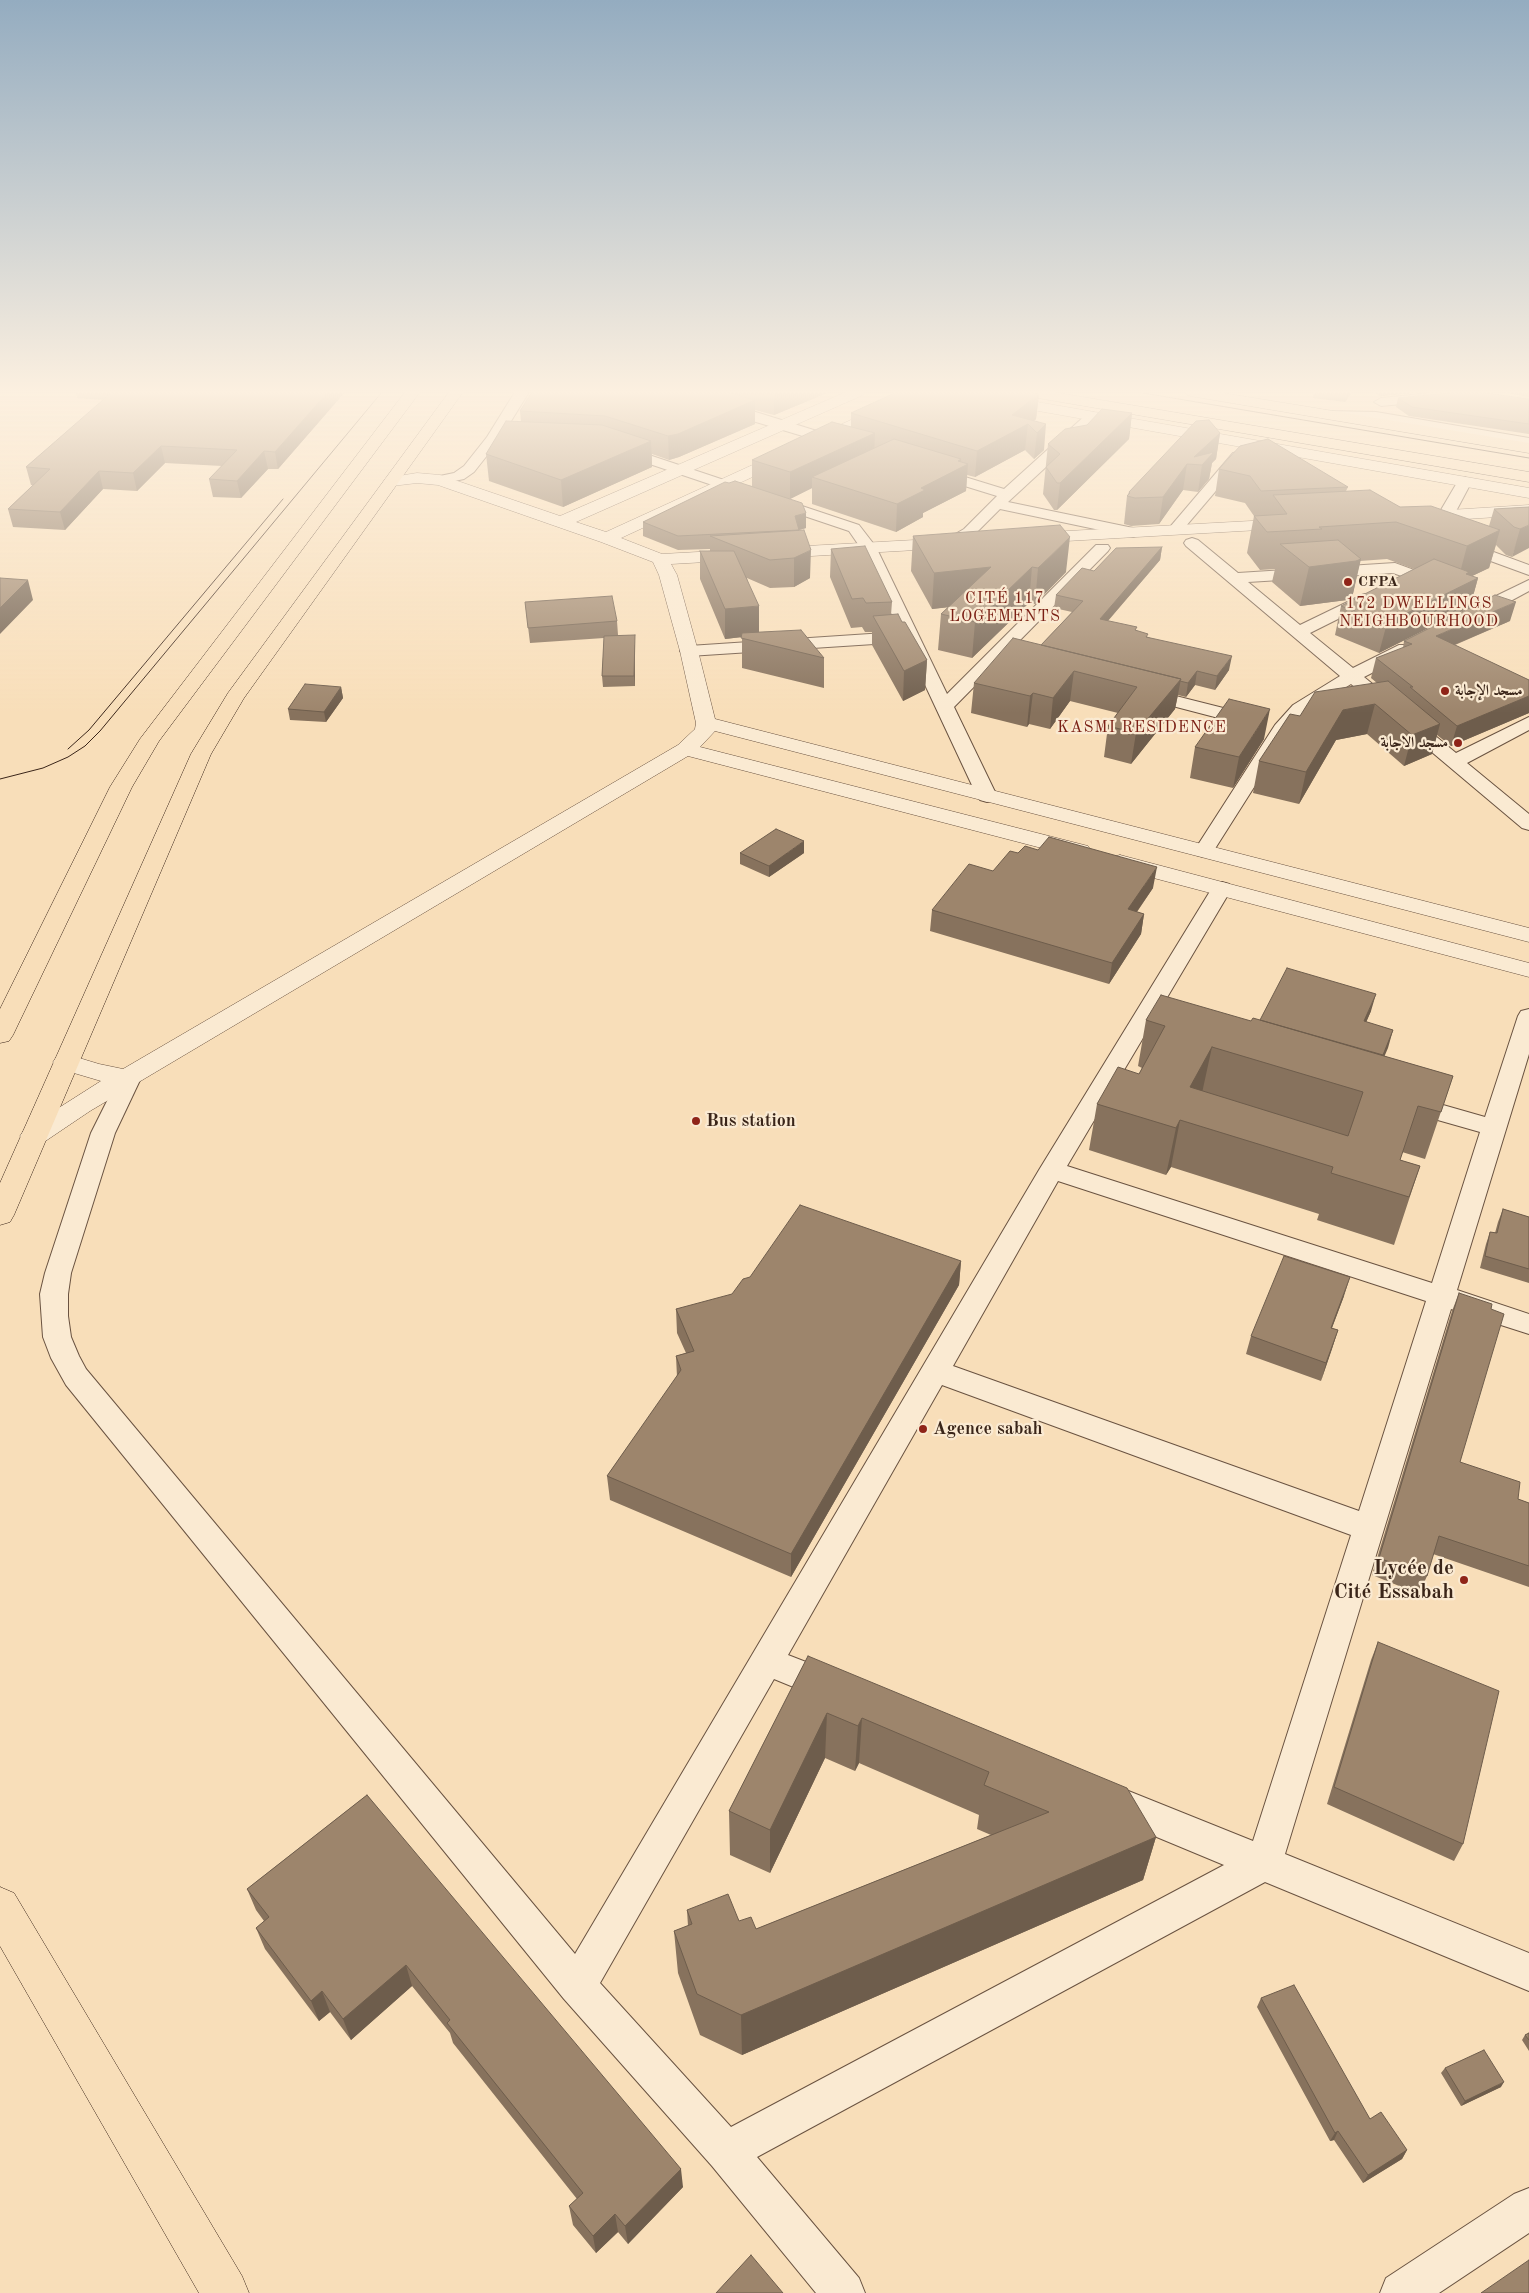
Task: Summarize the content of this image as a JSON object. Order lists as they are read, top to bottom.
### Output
{
  "districts": ["CITÉ 117 LOGEMENTS", "172 DWELLINGS NEIGHBOURHOOD", "KASMI RESIDENCE"],
  "places": [
    "CFPA",
    "مسجد الإجابة",
    "مسجد الاجابة",
    "Bus station",
    "Agence sabah",
    "Lycée de Cité Essabah"
  ]
}
